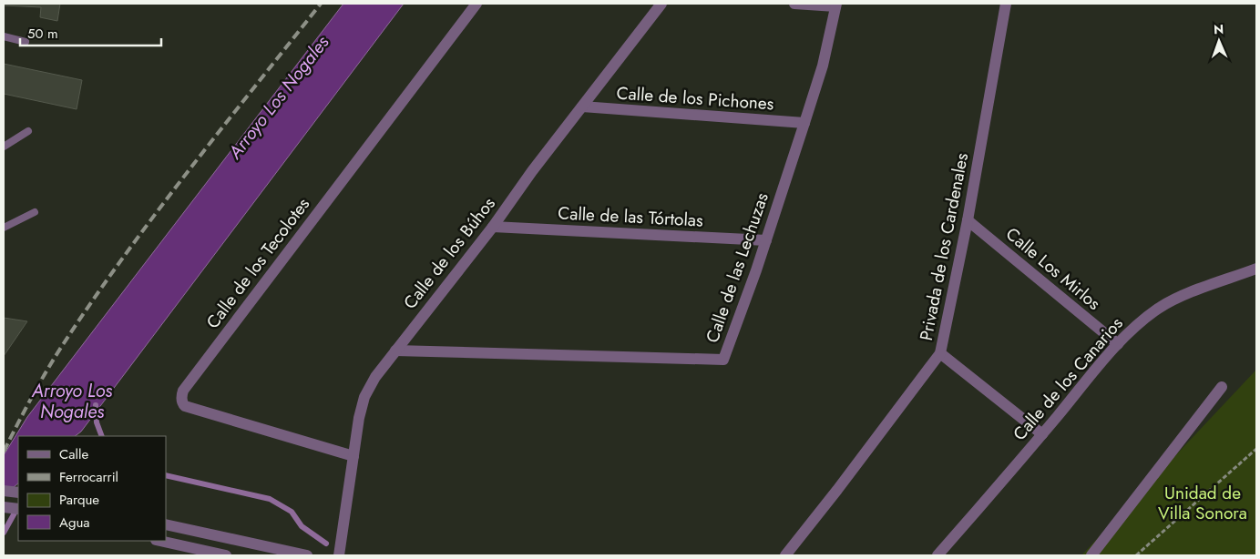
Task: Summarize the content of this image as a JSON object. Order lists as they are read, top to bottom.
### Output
{
  "streets": {
    "street": [
      "Calle de los Pichones",
      "Calle de las Tórtolas",
      "Privada de los Cardenales",
      "Calle de los Búhos",
      "Calle de los Tecolotes",
      "Calle de las Lechuzas",
      "Calle Los Mirlos",
      "Calle de los Canarios"
    ]
  },
  "crossings": [
    ["Calle de los Pichones", "Calle de los Búhos"],
    ["Calle de los Pichones", "Calle de las Lechuzas"],
    ["Calle de las Tórtolas", "Calle de los Búhos"],
    ["Calle de las Tórtolas", "Calle de las Lechuzas"],
    ["Privada de los Cardenales", "Calle Los Mirlos"],
    ["Calle de los Búhos", "Calle de los Tecolotes"],
    ["Calle de los Búhos", "Calle de las Lechuzas"],
    ["Calle Los Mirlos", "Calle de los Canarios"]
  ],
  "water": ["Arroyo Los Nogales"],
  "parks": ["Unidad de Villa Sonora"],
  "legend": [
    "Calle",
    "Ferrocarril",
    "Parque",
    "Agua"
  ],
  "scale_bar": "50 m",
  "north": "top"
}
